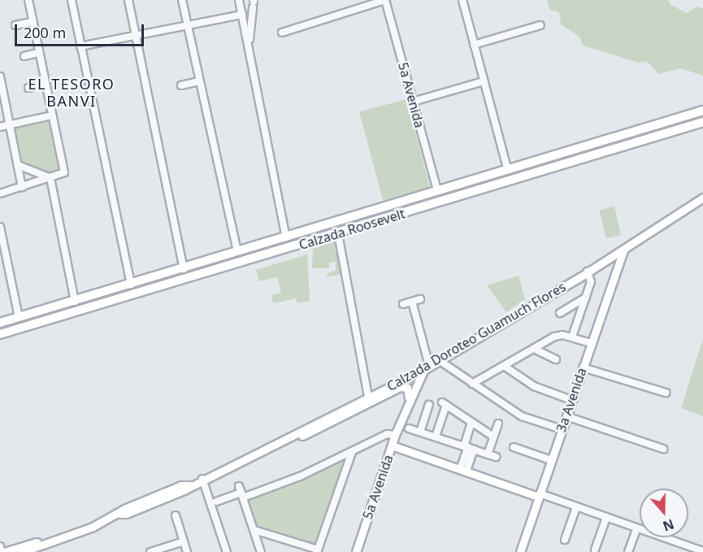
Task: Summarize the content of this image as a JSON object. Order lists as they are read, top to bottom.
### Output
{
  "streets": {
    "highway": ["Calzada Roosevelt"],
    "main road": ["5a Avenida", "Calzada Doroteo Guamuch Flores", "3a Avenida"]
  },
  "crossings": [
    ["5a Avenida", "Calzada Roosevelt"],
    ["5a Avenida", "Calzada Doroteo Guamuch Flores"],
    ["Calzada Doroteo Guamuch Flores", "3a Avenida"]
  ],
  "districts": ["EL TESORO BANVI"],
  "scale_bar": "200 m",
  "north": "bottom"
}
